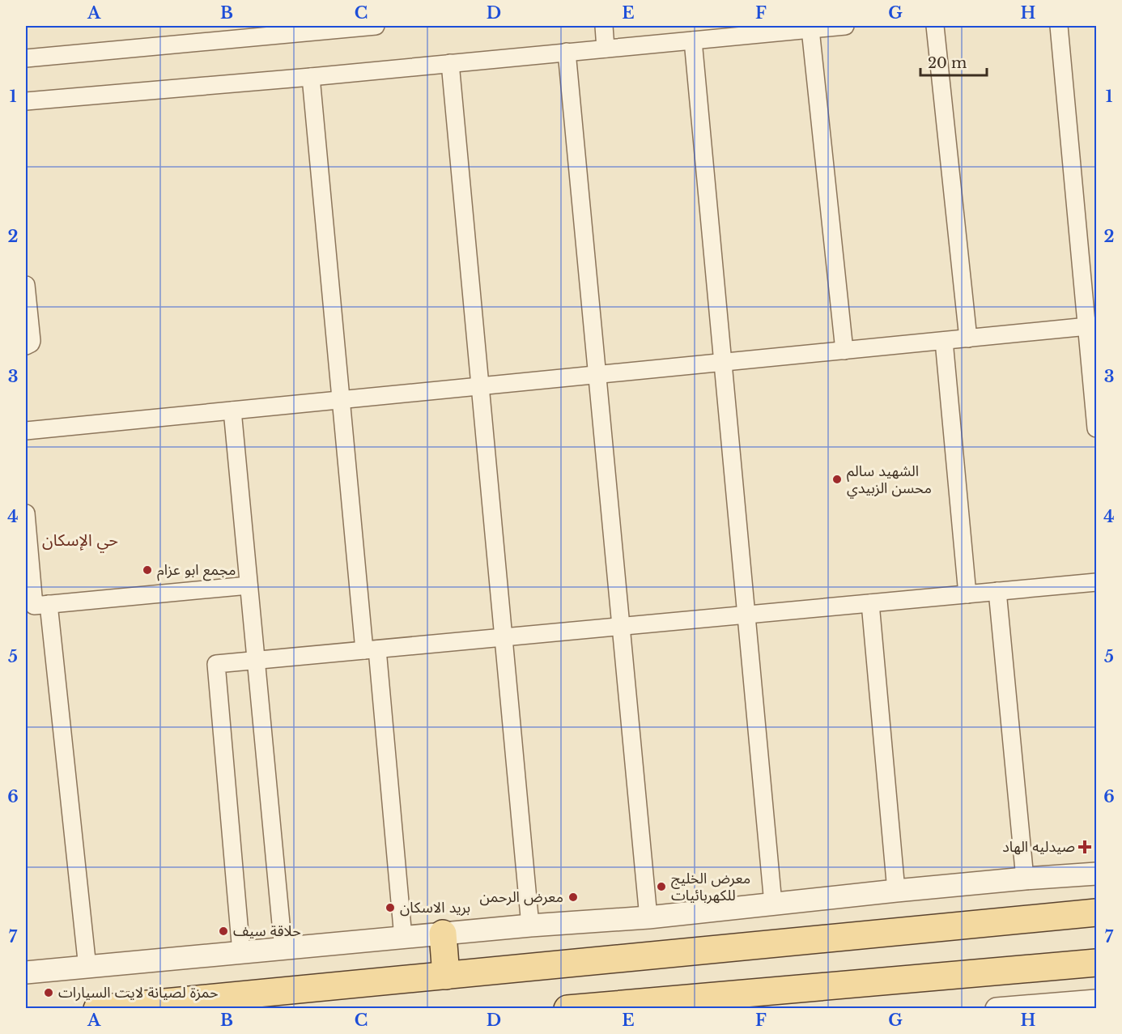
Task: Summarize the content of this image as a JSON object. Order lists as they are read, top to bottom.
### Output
{
  "districts": ["حي الإسكان"],
  "places": {
    "other": [
      "الشهيد سالم محسن الزبيدي",
      "مجمع ابو عزام",
      "معرض الخليج للكهربائيات",
      "معرض الرحمن",
      "بريد الاسكان",
      "حلاقة سيف",
      "حمزة لصيانة لايت السيارات"
    ],
    "health": ["صيدليه الهاد"]
  },
  "scale_bar": "20 m",
  "grid": {
    "columns": [
      "A",
      "B",
      "C",
      "D",
      "E",
      "F",
      "G",
      "H"
    ],
    "rows": [
      "1",
      "2",
      "3",
      "4",
      "5",
      "6",
      "7"
    ]
  }
}
